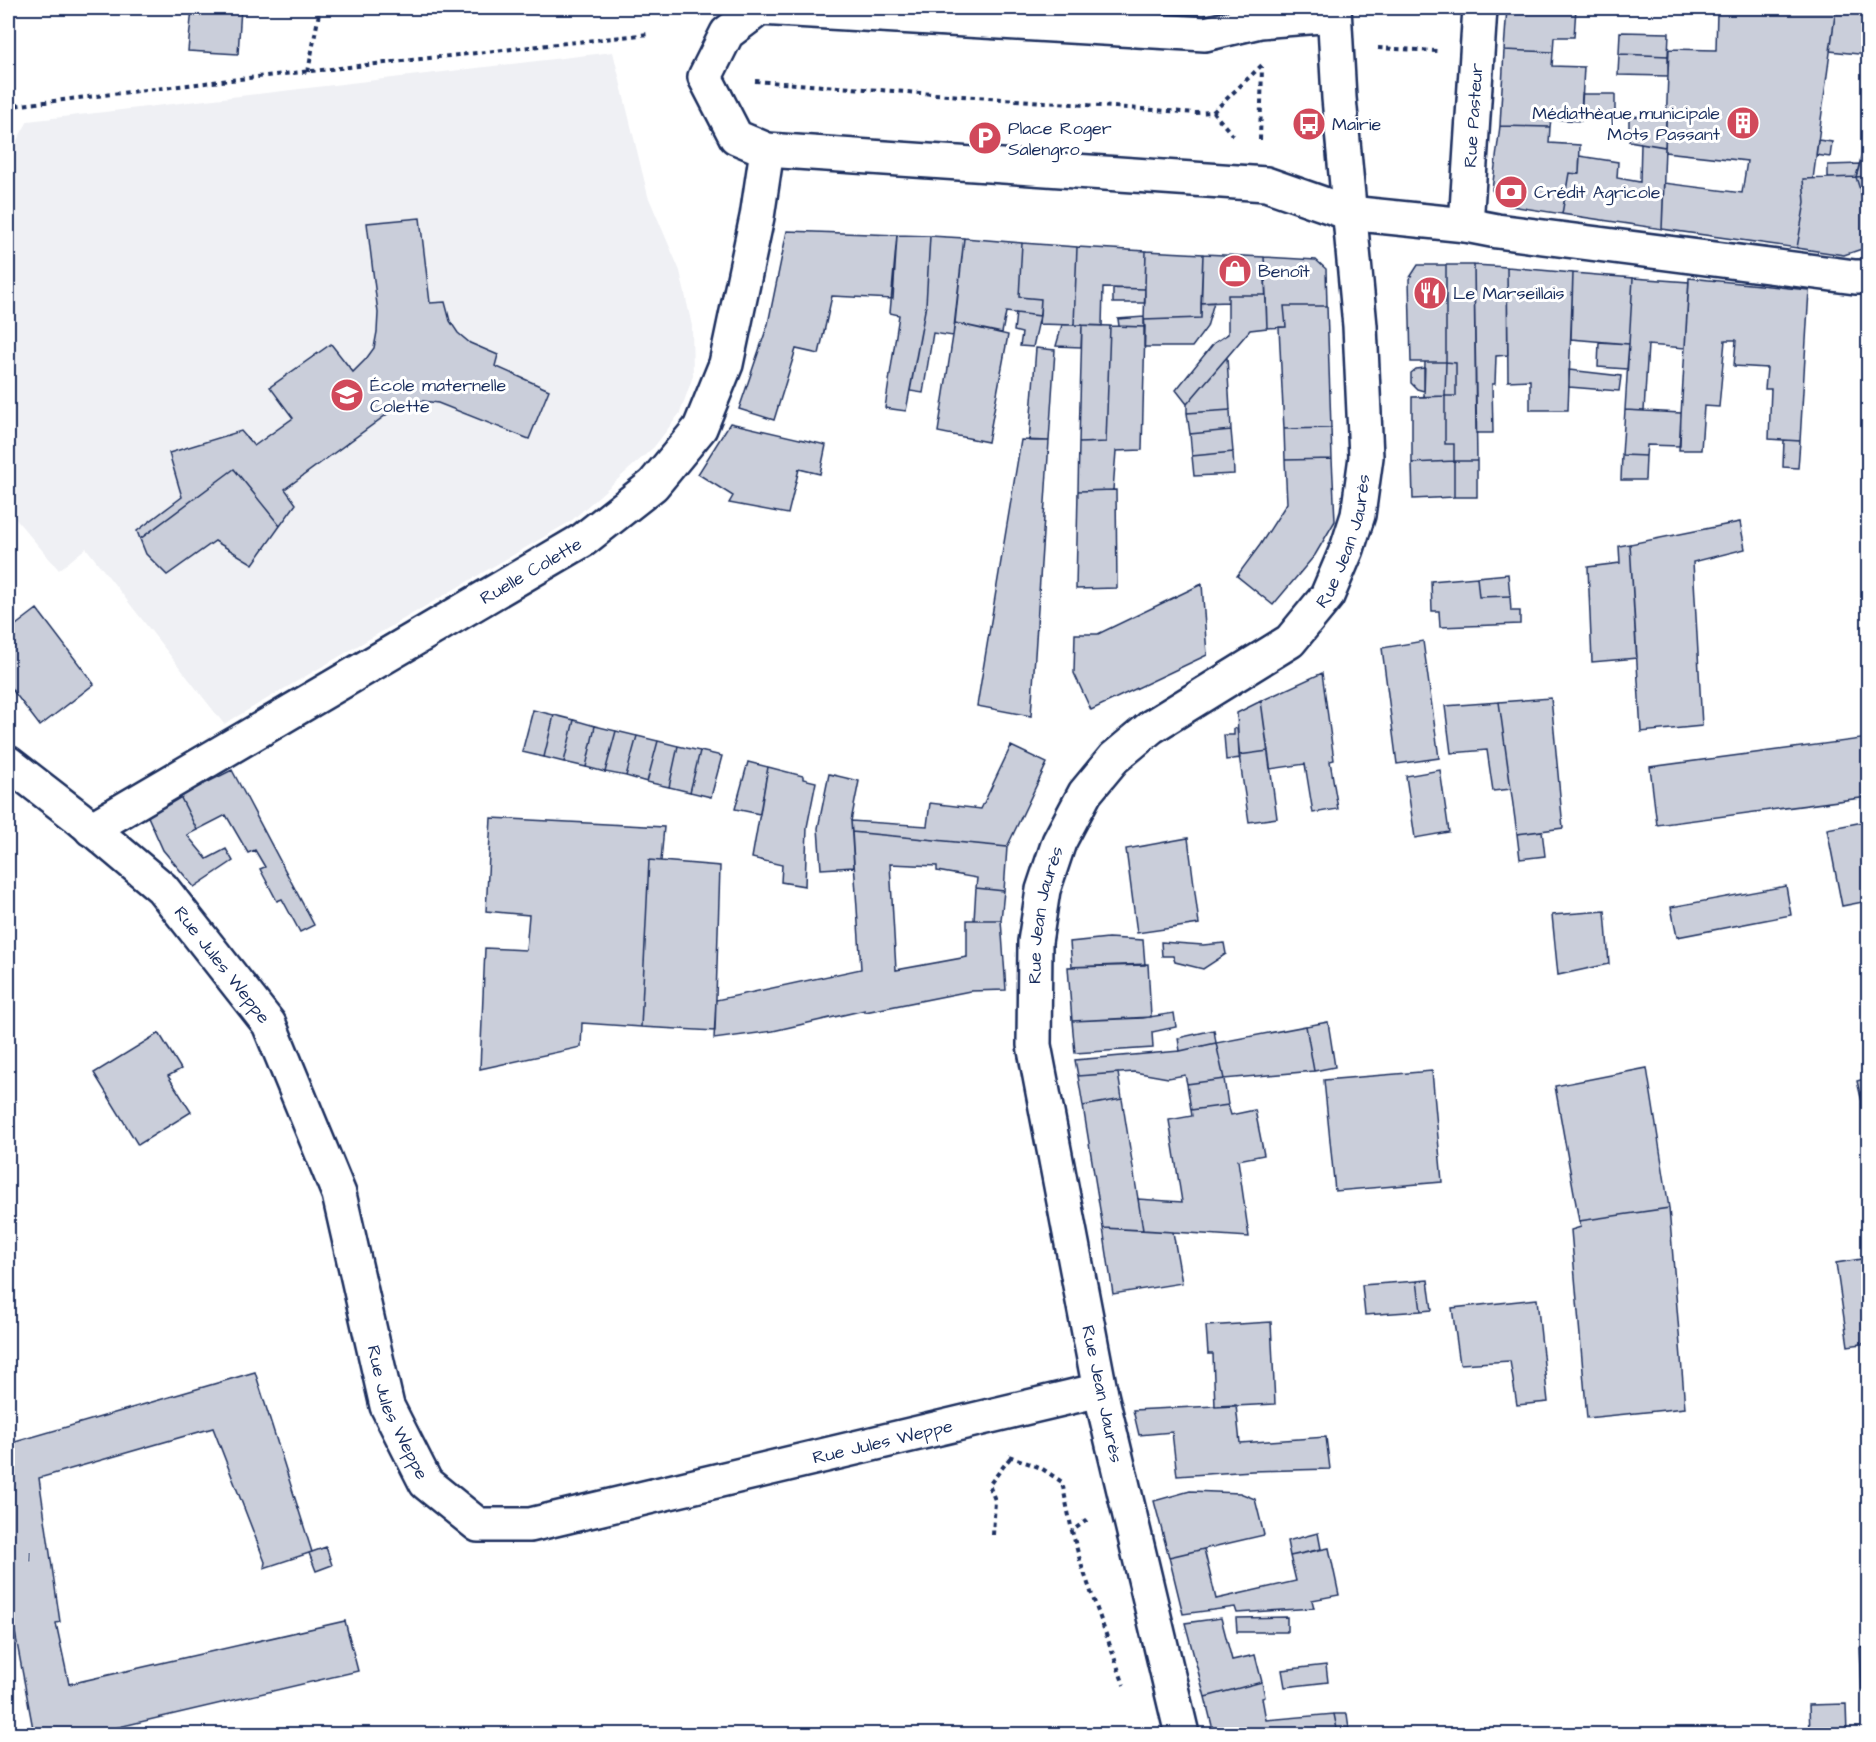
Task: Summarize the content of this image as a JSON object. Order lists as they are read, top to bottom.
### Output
{
  "streets": {
    "street": [
      "Rue Pasteur",
      "Rue Jean Jaurès",
      "Ruelle Colette",
      "Rue Jules Weppe"
    ]
  },
  "crossings": [
    ["Rue Jean Jaurès", "Rue Jules Weppe"],
    ["Ruelle Colette", "Rue Jules Weppe"]
  ],
  "places": {
    "building": ["Médiathèque municipale Mots Passant"],
    "bus stop": ["Mairie"],
    "parking": ["Place Roger Salengro"],
    "bank": ["Crédit Agricole"],
    "shop": ["Benoît"],
    "restaurant": ["Le Marseillais"],
    "school or university": ["École maternelle Colette"]
  },
  "house_numbers": ["1"]
}
